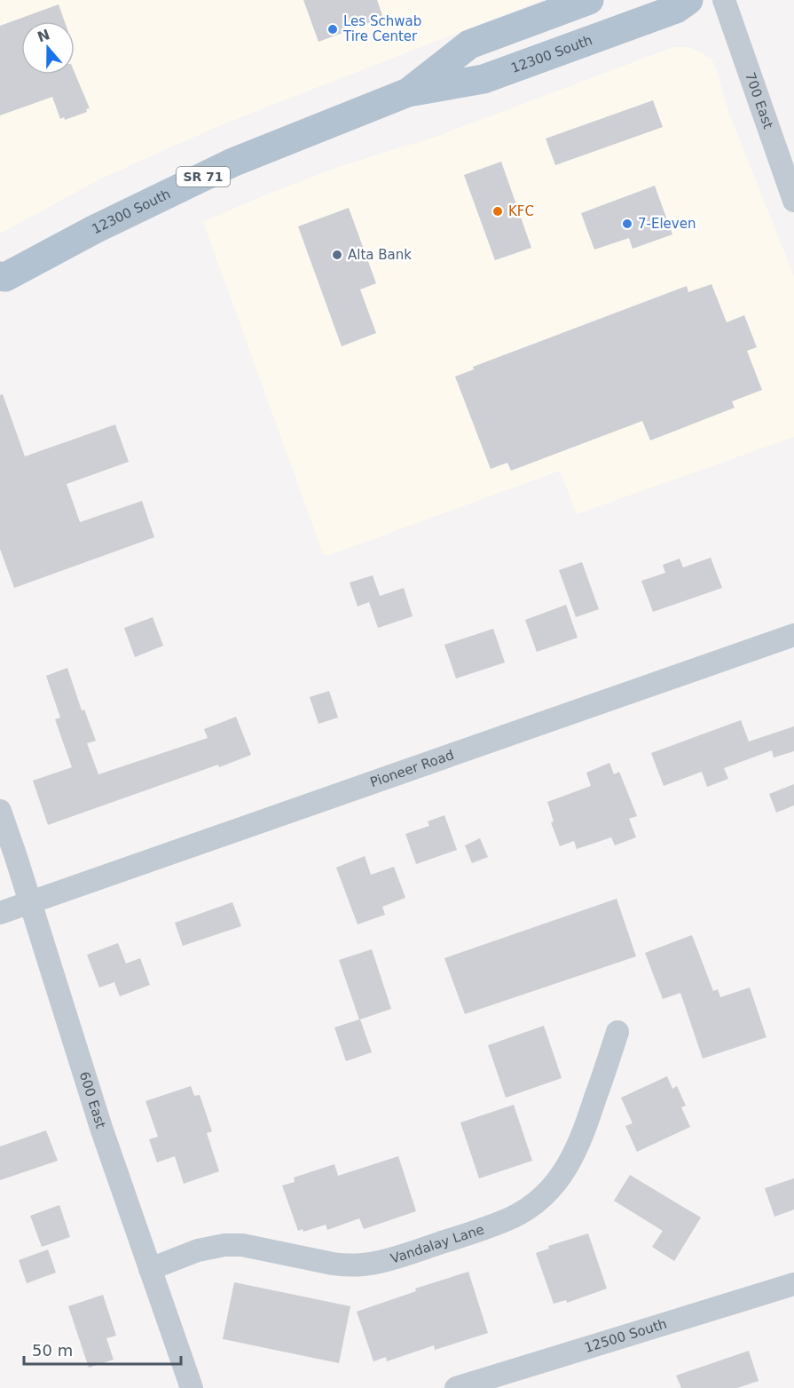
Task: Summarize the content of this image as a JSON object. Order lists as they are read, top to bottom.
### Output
{
  "streets": {
    "main road": ["12300 South", "SR 71"],
    "street": [
      "700 East",
      "Pioneer Road",
      "600 East",
      "Vandalay Lane",
      "12500 South"
    ]
  },
  "crossings": [
    ["Pioneer Road", "600 East"],
    ["600 East", "Vandalay Lane"]
  ],
  "places": [
    "Les Schwab Tire Center",
    "KFC",
    "7-Eleven",
    "Alta Bank"
  ],
  "scale_bar": "50 m",
  "north": "top"
}
